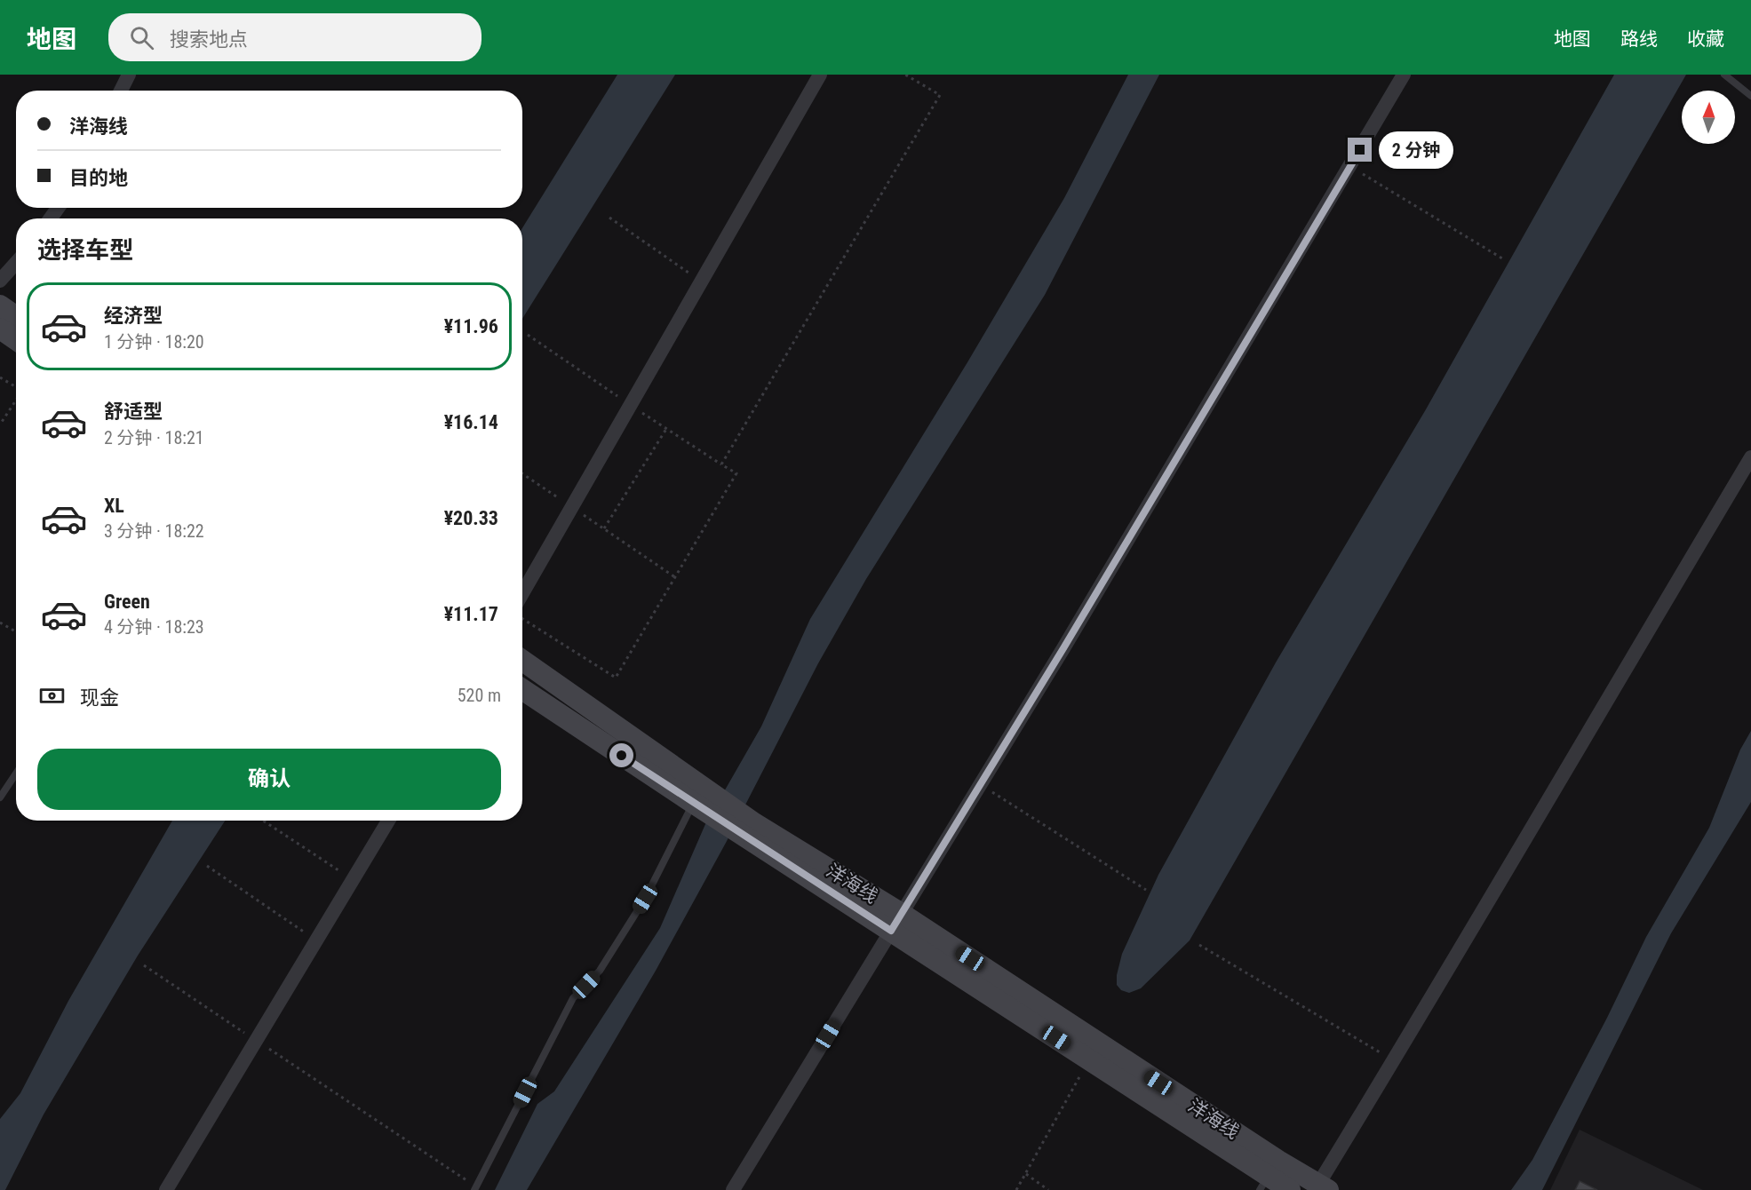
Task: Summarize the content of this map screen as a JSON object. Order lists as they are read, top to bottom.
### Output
{
  "streets": {
    "main road": ["洋海线"]
  },
  "north": "top",
  "page": {
    "header": "地图",
    "search": "搜索地点",
    "nav": ["地图", "路线", "收藏"],
    "banner": ["洋海线", "目的地"],
    "bubble": "2 分钟",
    "heading": "选择车型",
    "list": [
      {
        "name": "经济型",
        "note": "1 分钟 · 18:20",
        "value": "¥11.96"
      },
      {
        "name": "舒适型",
        "note": "2 分钟 · 18:21",
        "value": "¥16.14"
      },
      {
        "name": "XL",
        "note": "3 分钟 · 18:22",
        "value": "¥20.33"
      },
      {
        "name": "Green",
        "note": "4 分钟 · 18:23",
        "value": "¥11.17"
      }
    ],
    "pay": ["现金", "520 m"],
    "buttons": "确认"
  }
}
